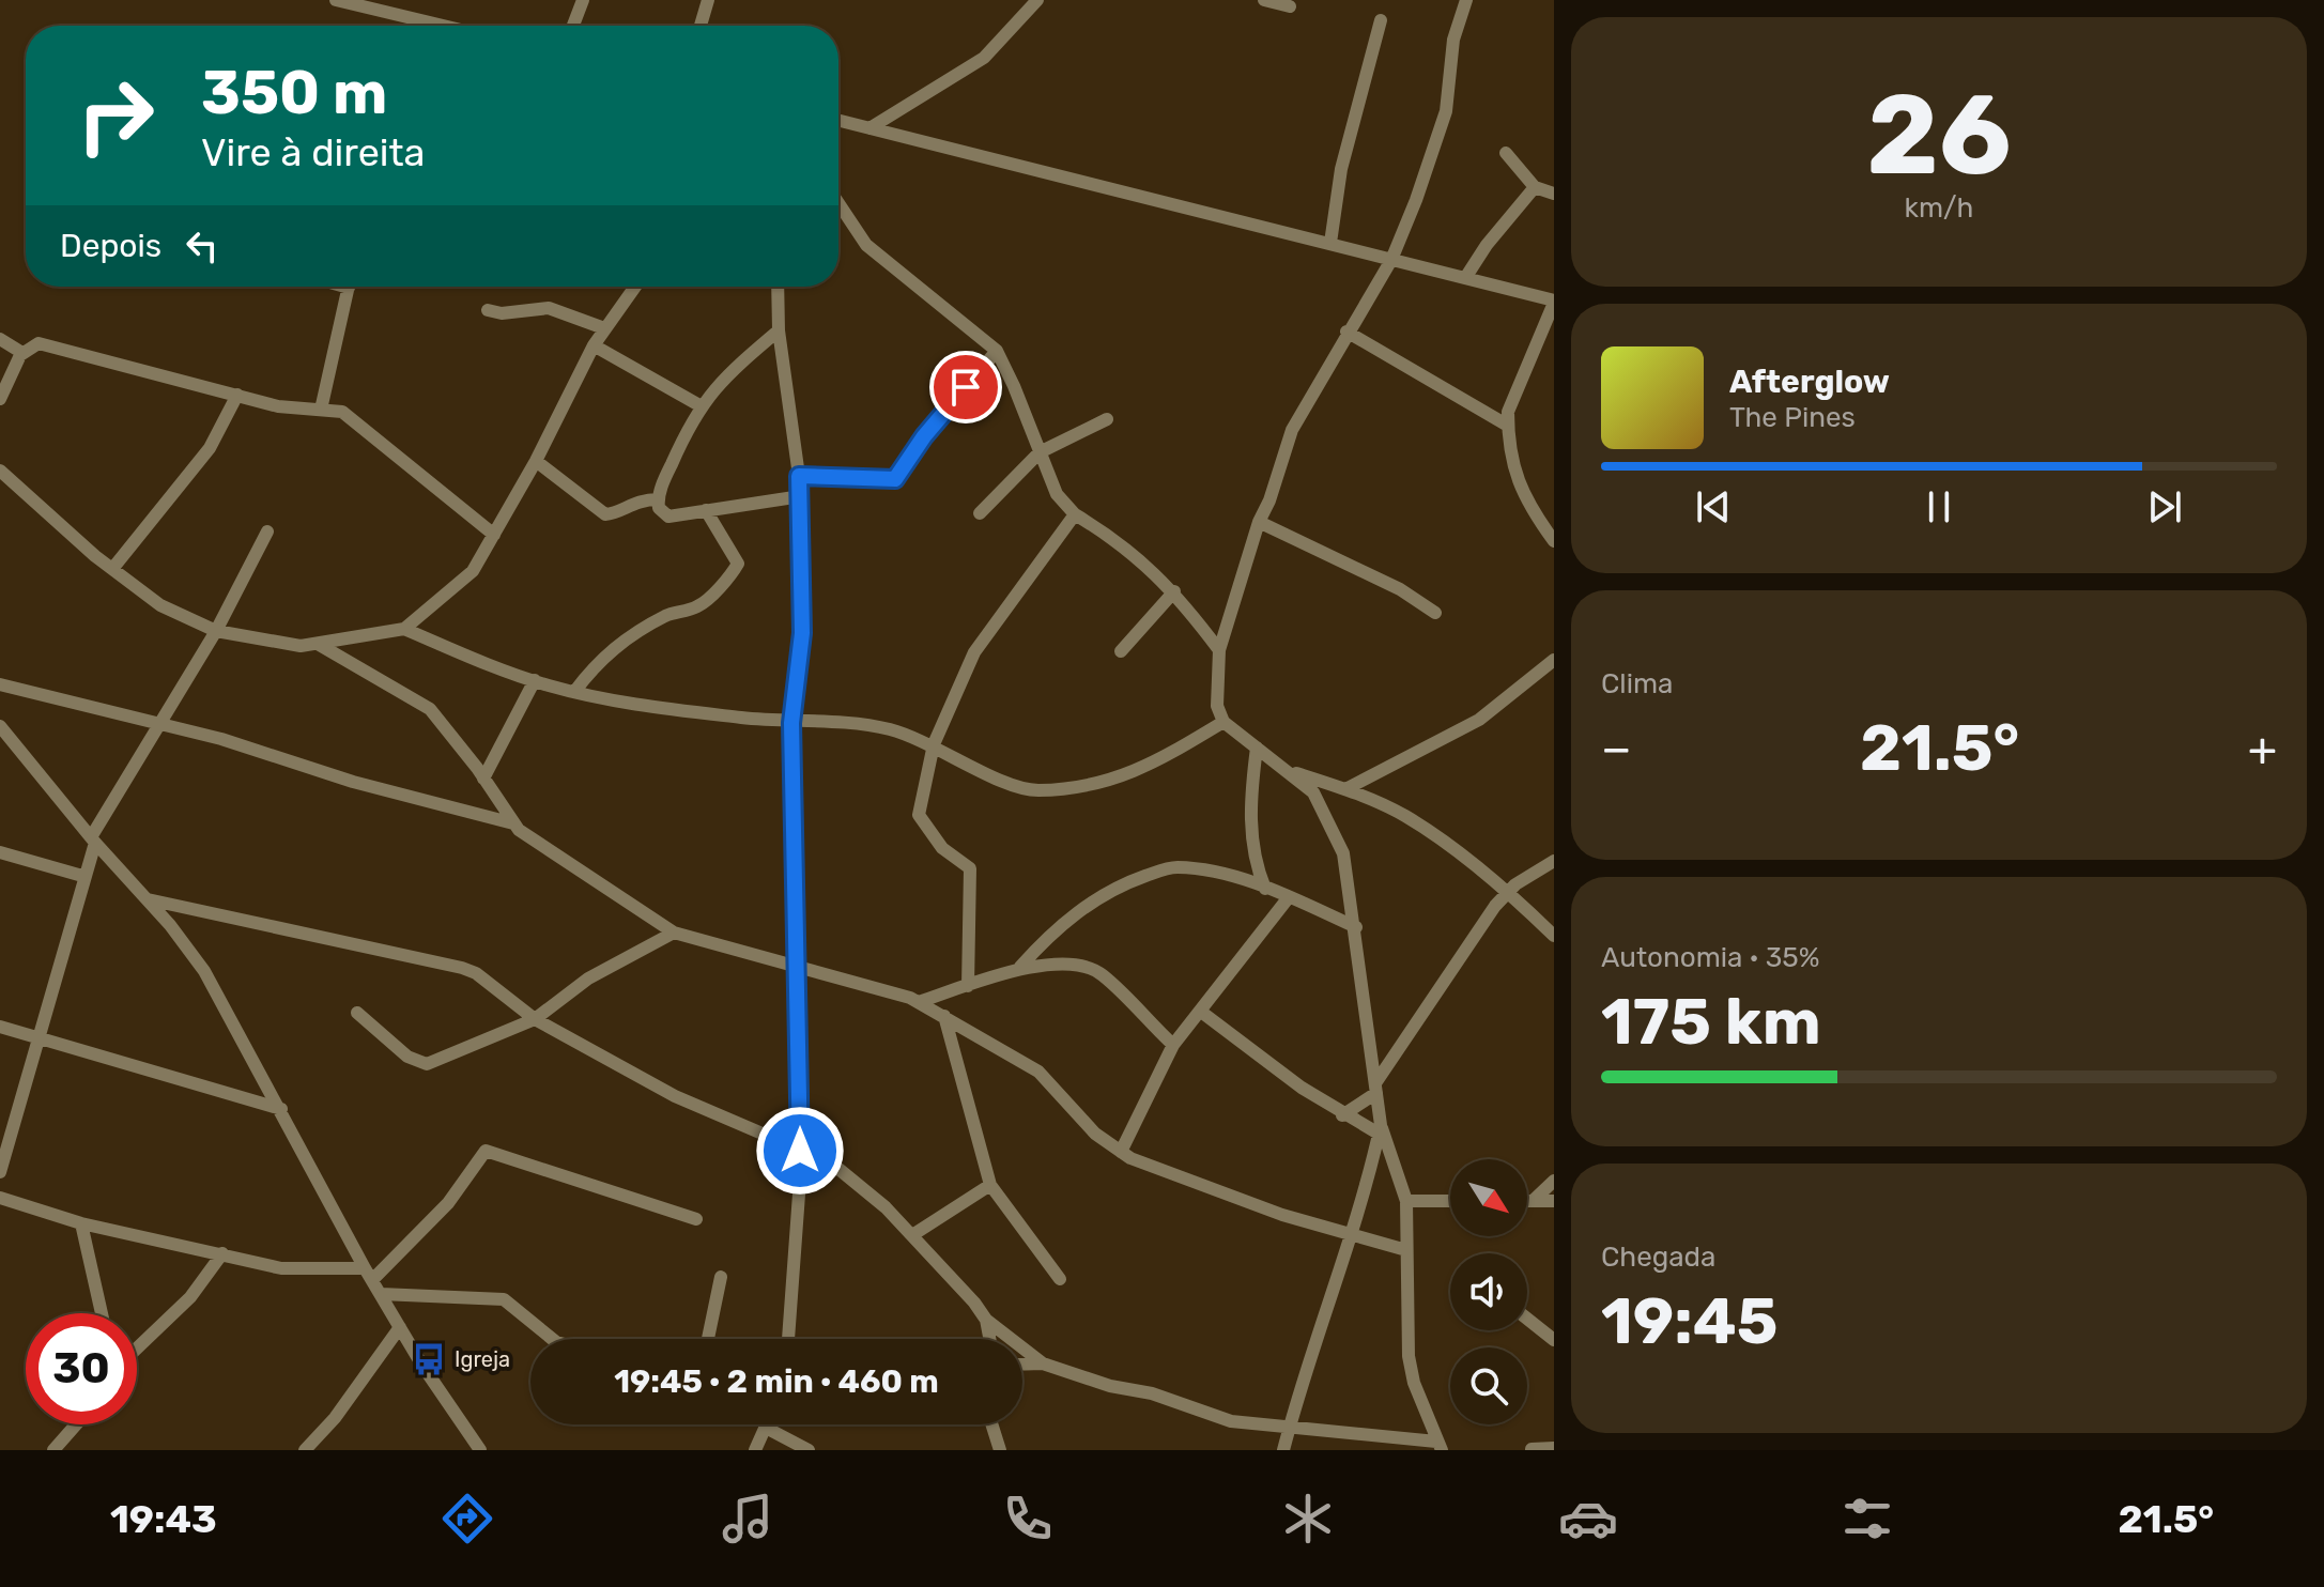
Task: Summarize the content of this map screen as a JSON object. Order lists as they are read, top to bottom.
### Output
{
  "places": {
    "bus stop": ["Igreja"]
  },
  "north": "bottom right",
  "page": {
    "tile": [
      ["26", "km/h"],
      "Clima",
      ["Autonomia · 35%", "175 km"],
      ["Chegada", "19:45"]
    ],
    "turn": ["350 m", "Vire à direita"],
    "then": "Depois",
    "song": ["Afterglow", "The Pines"],
    "heat": ["−", "21.5°", "+"],
    "limit": "30",
    "trip": "19:45 · 2 min · 460 m",
    "tabs": ["19:43", "21.5°"]
  }
}
